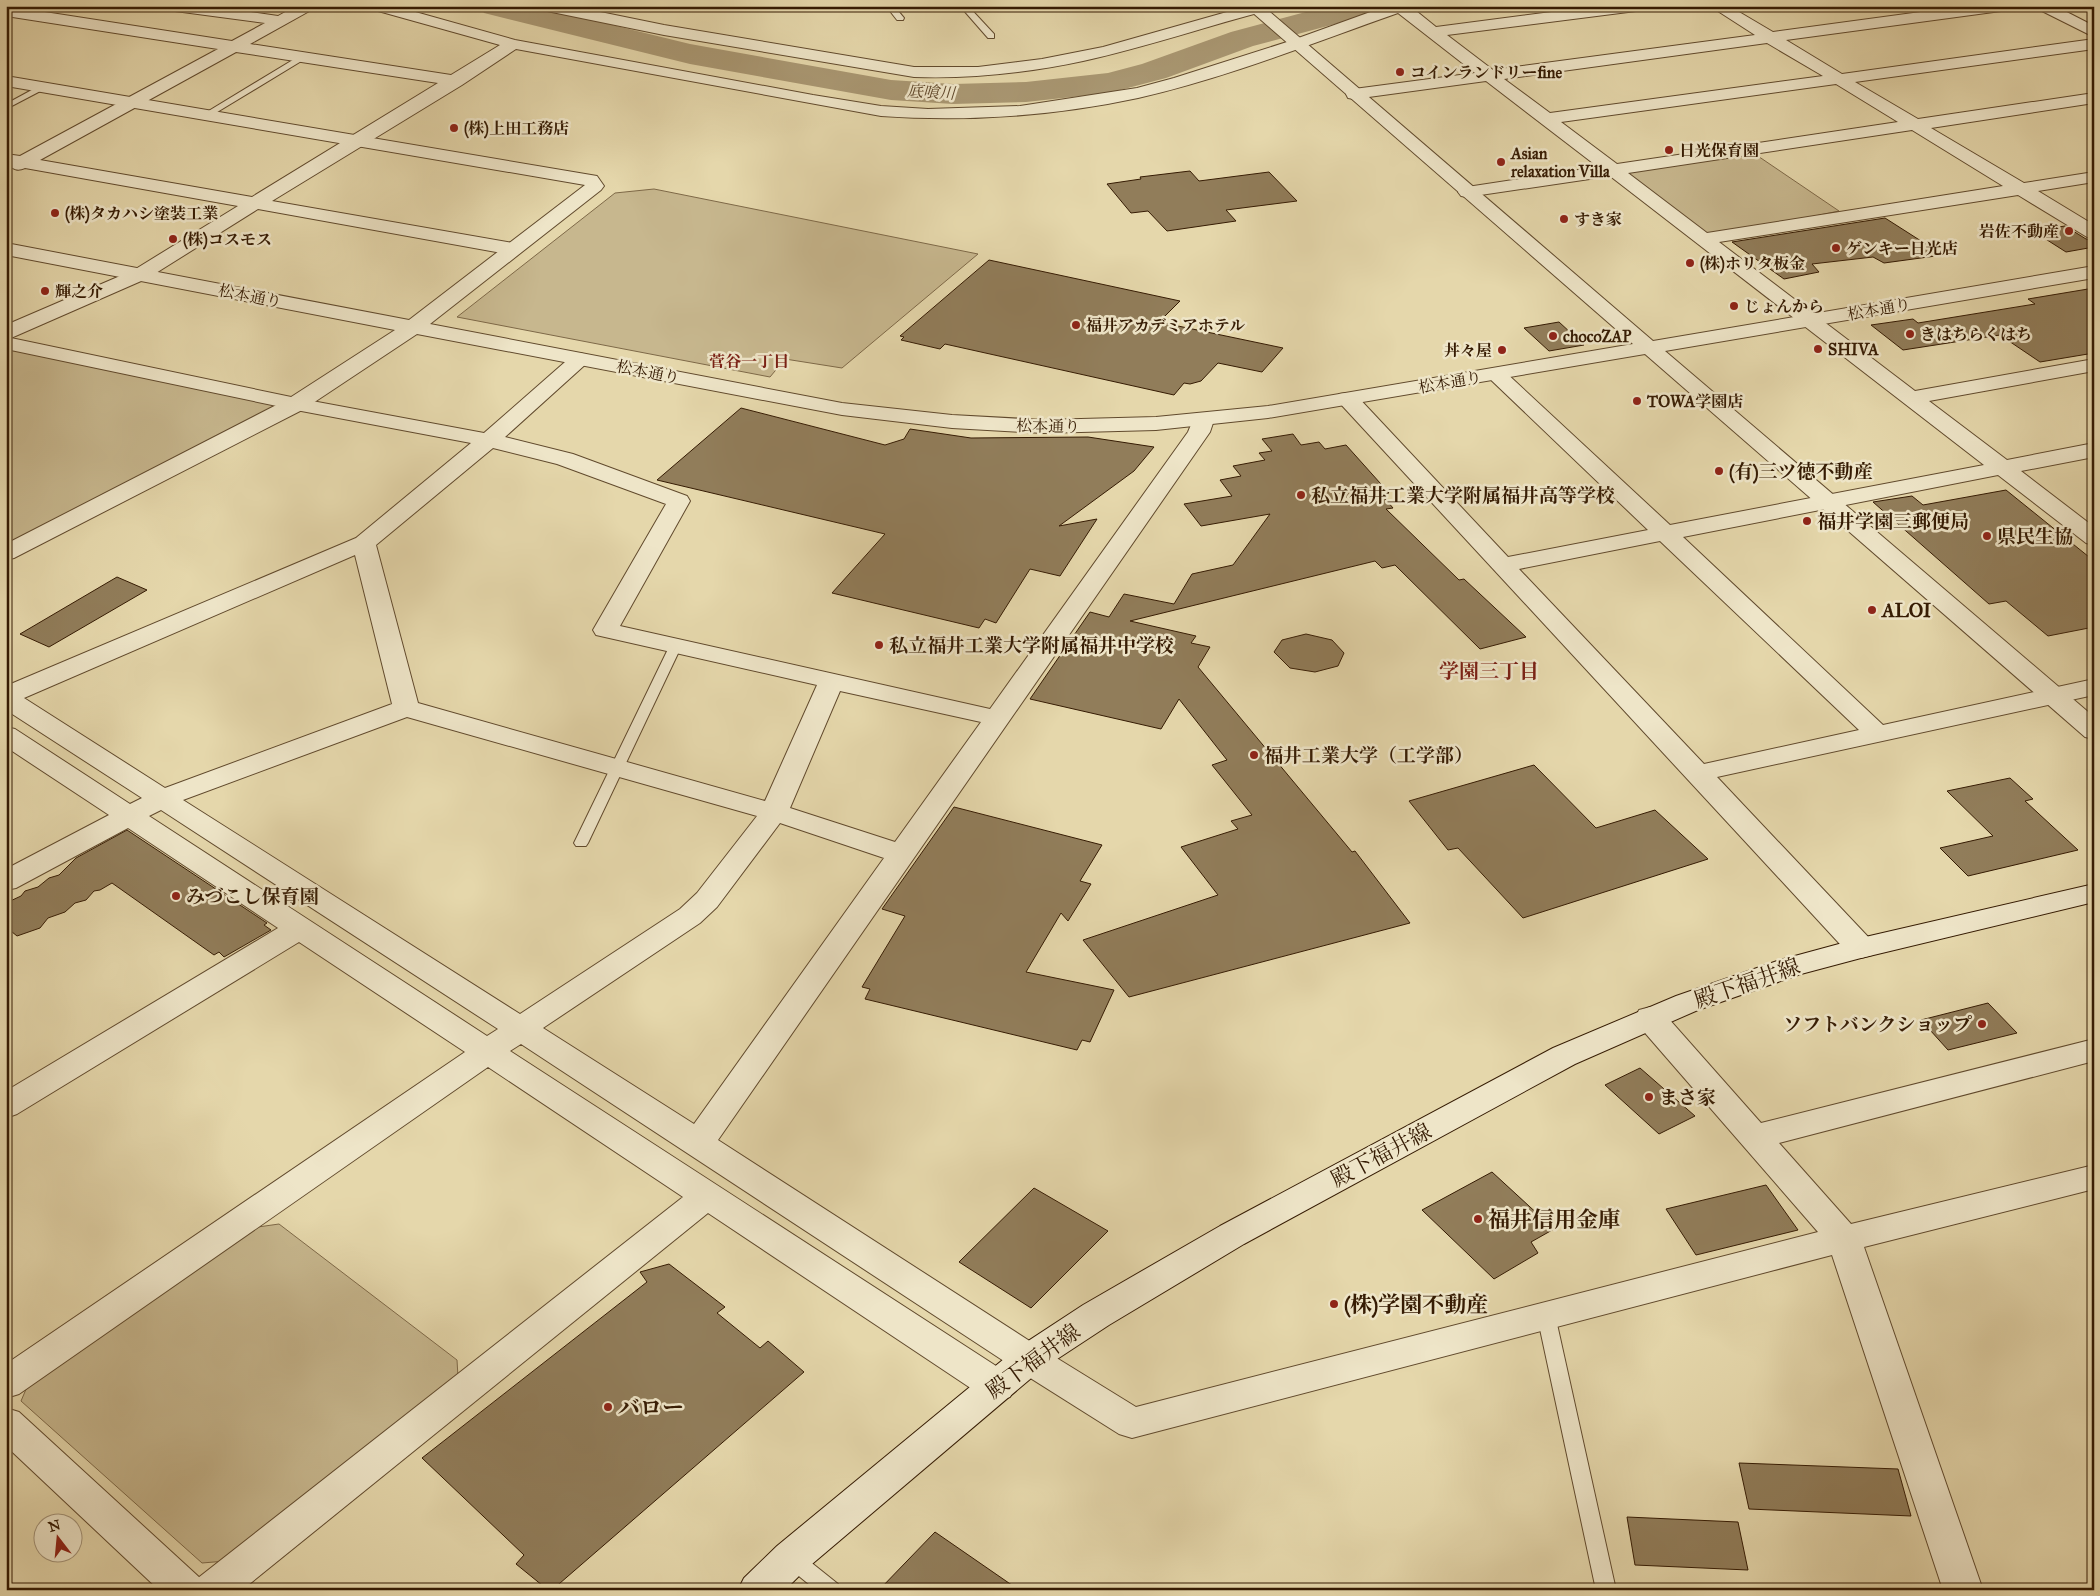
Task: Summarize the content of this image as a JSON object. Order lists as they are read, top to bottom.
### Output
{
  "streets": {
    "street": ["松本通り", "殿下福井線"]
  },
  "districts": ["菅谷一丁目", "学園三丁目"],
  "water": ["底喰川"],
  "places": [
    "コインランドリーfine",
    "(株)上田工務店",
    "日光保育園",
    "Asian relaxation Villa",
    "(株)タカハシ塗装工業",
    "すき家",
    "岩佐不動産",
    "(株)コスモス",
    "ゲンキー日光店",
    "(株)ホリタ板金",
    "輝之介",
    "じょんから",
    "福井アカデミアホテル",
    "きはちらくはち",
    "chocoZAP",
    "SHIVA",
    "丼々屋",
    "TOWA学園店",
    "(有)三ツ徳不動産",
    "私立福井工業大学附属福井高等学校",
    "福井学園三郵便局",
    "県民生協",
    "ALOI",
    "私立福井工業大学附属福井中学校",
    "福井工業大学（工学部）",
    "みづこし保育園",
    "ソフトバンクショップ",
    "まさ家",
    "福井信用金庫",
    "(株)学園不動産",
    "バロー"
  ],
  "north": "top"
}
